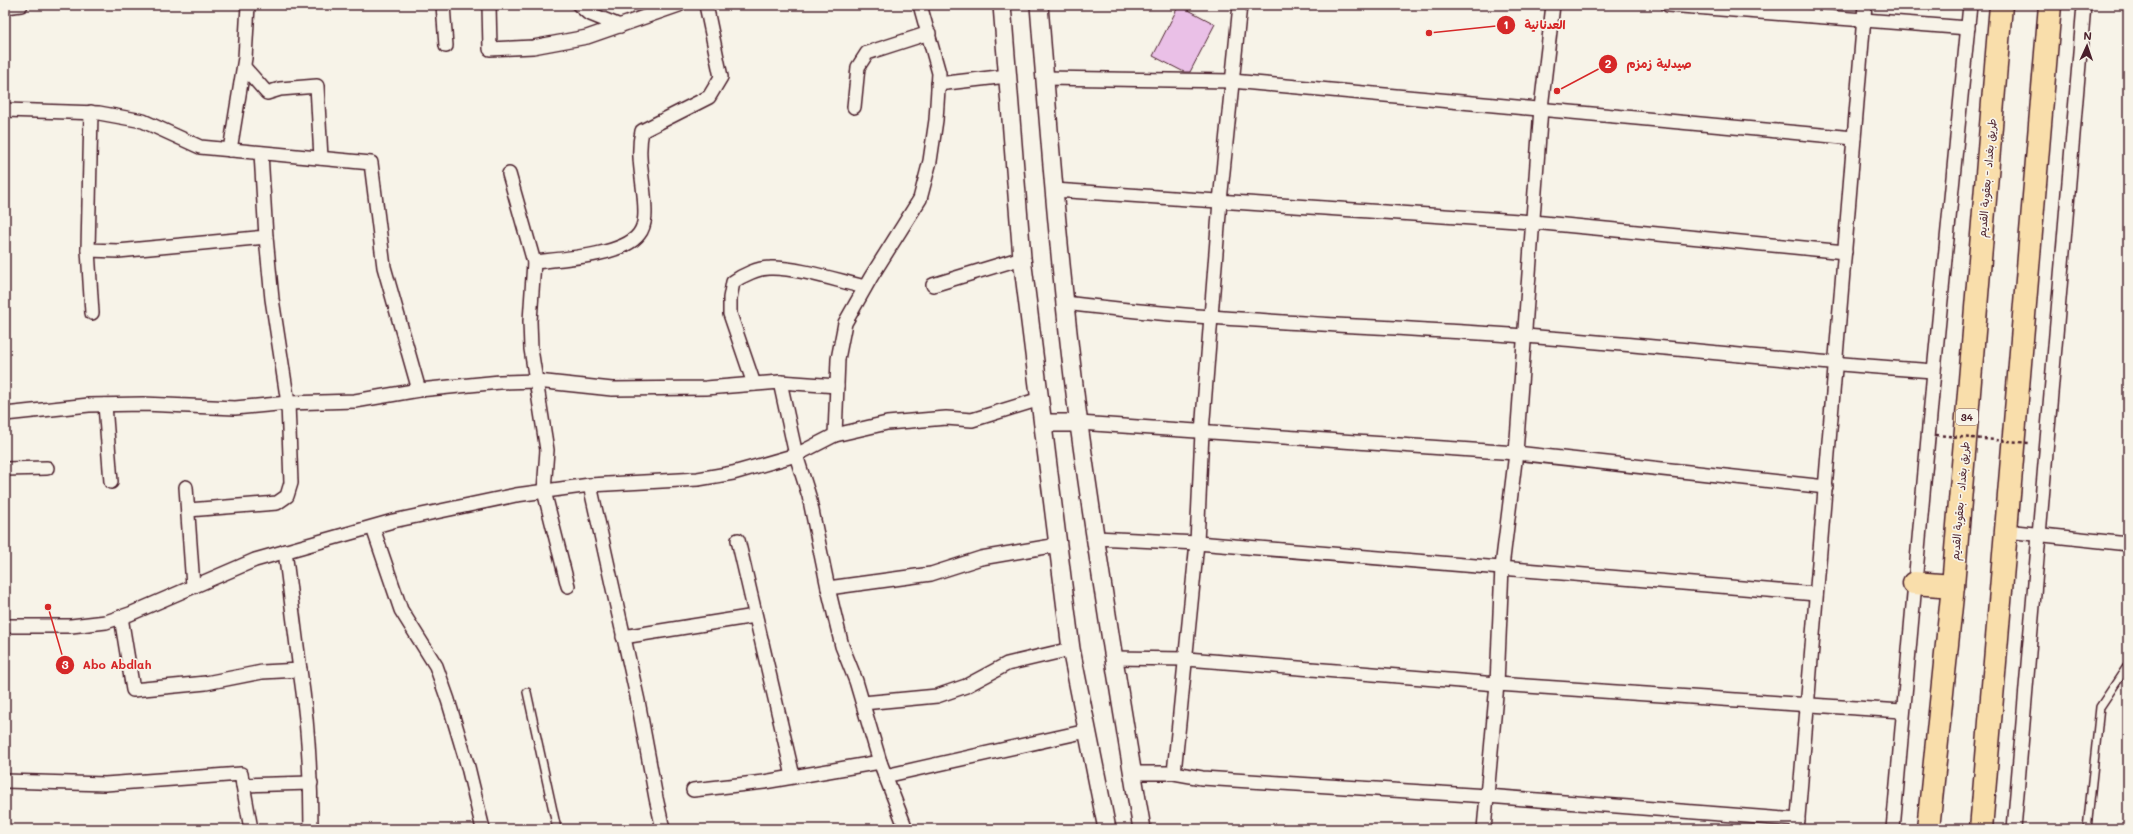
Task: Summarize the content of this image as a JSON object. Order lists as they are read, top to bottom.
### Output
{
  "streets": {
    "highway": ["طريق بغداد - بعقوبة القديم", "34"]
  },
  "places": ["العدنانية", "صيدلية زمزم", "Abo Abdlah"],
  "north": "top"
}
